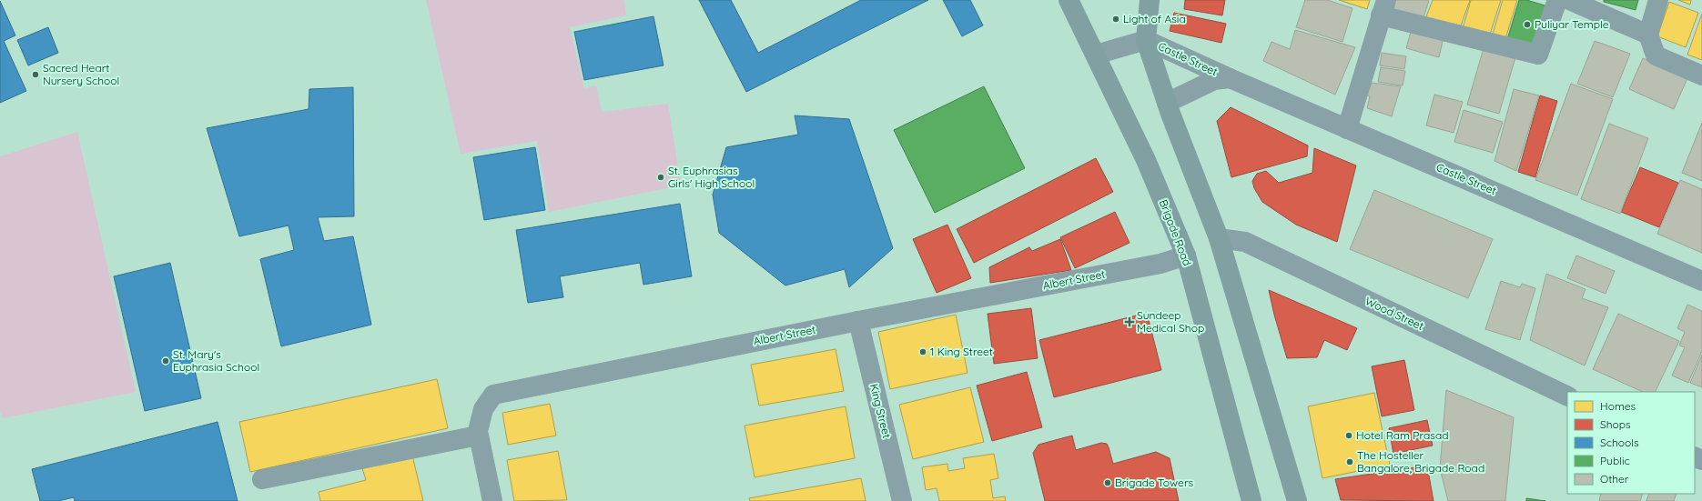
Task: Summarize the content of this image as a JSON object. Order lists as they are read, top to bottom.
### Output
{
  "streets": {
    "main road": ["Brigade Road"],
    "street": [
      "Castle Street",
      "Albert Street",
      "Wood Street",
      "King Street"
    ]
  },
  "crossings": [
    ["Brigade Road", "Albert Street"],
    ["Albert Street", "King Street"]
  ],
  "places": {
    "other": [
      "Light of Asia",
      "Puliyar Temple",
      "Sacred Heart Nursery School",
      "St. Euphrasias Girls' High School",
      "1 King Street",
      "St. Mary's Euphrasia School",
      "Hotel Ram Prasad",
      "The Hosteller Bangalore, Brigade Road",
      "Brigade Towers"
    ],
    "health": ["Sundeep Medical Shop"]
  },
  "legend": [
    "Homes",
    "Shops",
    "Schools",
    "Public",
    "Other"
  ]
}
